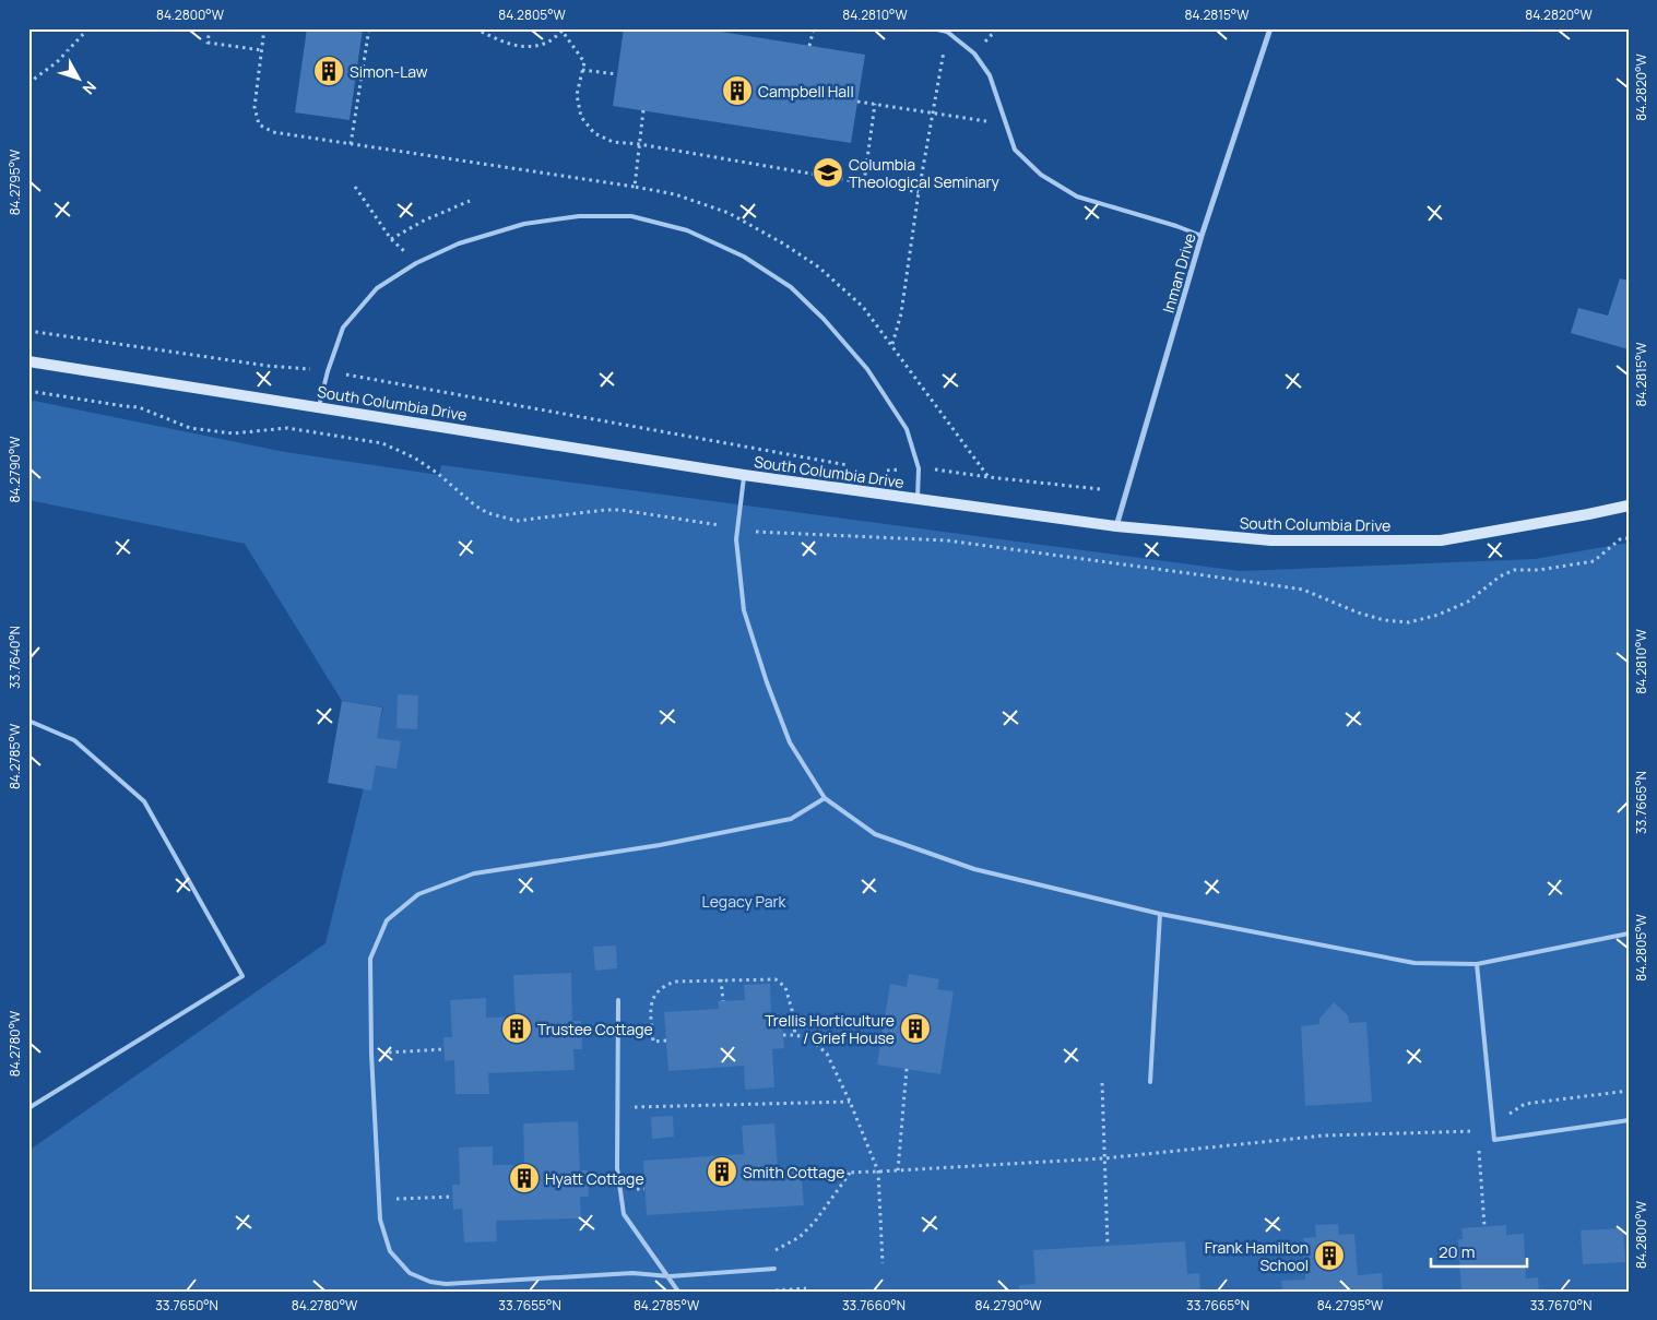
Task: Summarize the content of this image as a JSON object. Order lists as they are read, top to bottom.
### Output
{
  "streets": {
    "main road": ["South Columbia Drive"],
    "street": ["Inman Drive"]
  },
  "crossings": [
    ["Inman Drive", "South Columbia Drive"]
  ],
  "parks": ["Legacy Park"],
  "places": {
    "building": [
      "Simon-Law",
      "Campbell Hall",
      "Trustee Cottage",
      "Trellis Horticulture / Grief House",
      "Smith Cottage",
      "Hyatt Cottage",
      "Frank Hamilton School"
    ],
    "school or university": ["Columbia Theological Seminary"]
  },
  "scale_bar": "20 m",
  "north": "bottom right",
  "coordinates": [
    "84.2800°W",
    "84.2805°W",
    "84.2810°W",
    "84.2815°W",
    "84.2820°W",
    "84.2795°W",
    "84.2790°W",
    "33.7640°N",
    "84.2785°W",
    "33.7665°N",
    "84.2780°W",
    "33.7650°N",
    "33.7655°N",
    "33.7660°N",
    "33.7670°N"
  ]
}
